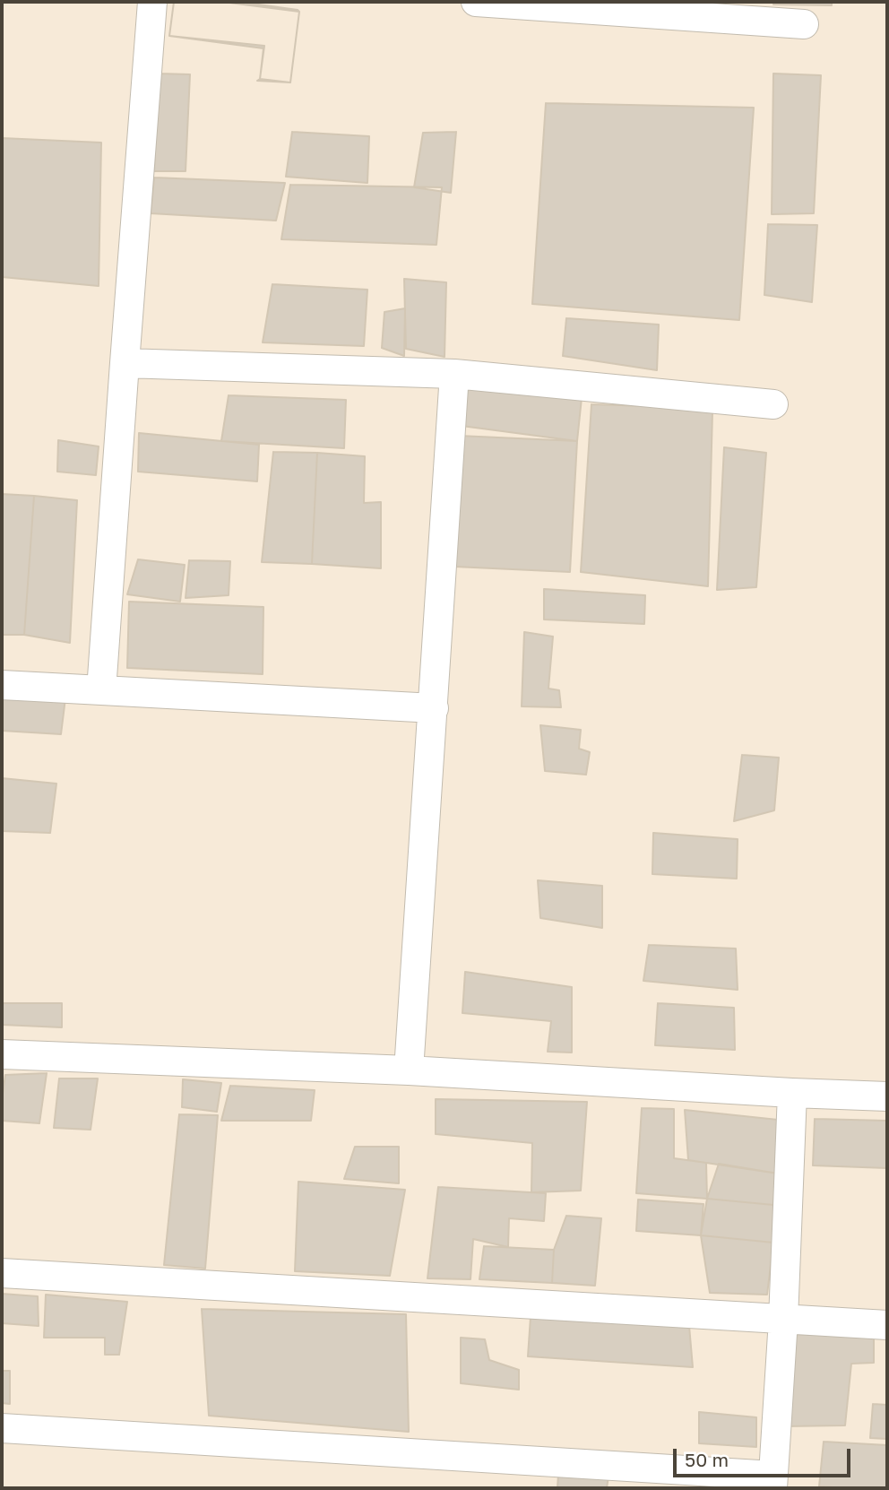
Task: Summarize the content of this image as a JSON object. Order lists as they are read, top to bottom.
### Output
{
  "scale_bar": "50 m"
}
